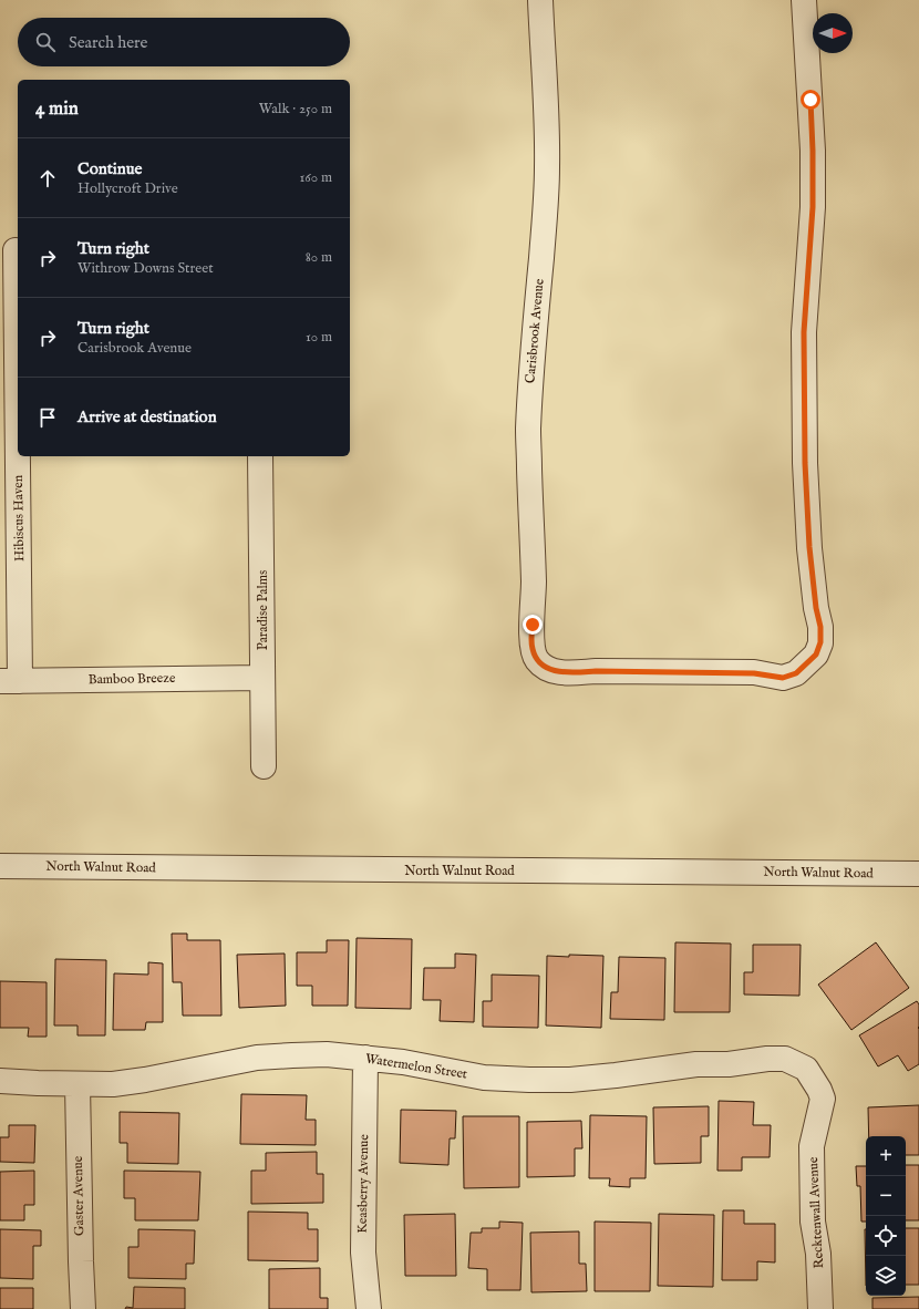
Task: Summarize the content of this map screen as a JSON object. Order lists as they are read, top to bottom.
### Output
{
  "streets": {
    "street": [
      "Carisbrook Avenue",
      "Hibiscus Haven",
      "Paradise Palms",
      "Bamboo Breeze",
      "North Walnut Road",
      "Watermelon Street",
      "Keasberry Avenue",
      "Gaster Avenue",
      "Recktenwall Avenue"
    ]
  },
  "crossings": [
    ["Hibiscus Haven", "Bamboo Breeze"],
    ["Paradise Palms", "Bamboo Breeze"],
    ["Watermelon Street", "Keasberry Avenue"],
    ["Watermelon Street", "Gaster Avenue"],
    ["Watermelon Street", "Recktenwall Avenue"]
  ],
  "north": "right",
  "page": {
    "search": "Search here",
    "heading": ["4 min", "Walk · 250 m"],
    "list": [
      ["Continue", "Hollycroft Drive", "160 m"],
      ["Turn right", "Withrow Downs Street", "80 m"],
      ["Turn right", "Carisbrook Avenue", "10 m"],
      "Arrive at destination"
    ],
    "map_buttons": ["+", "−"]
  }
}
